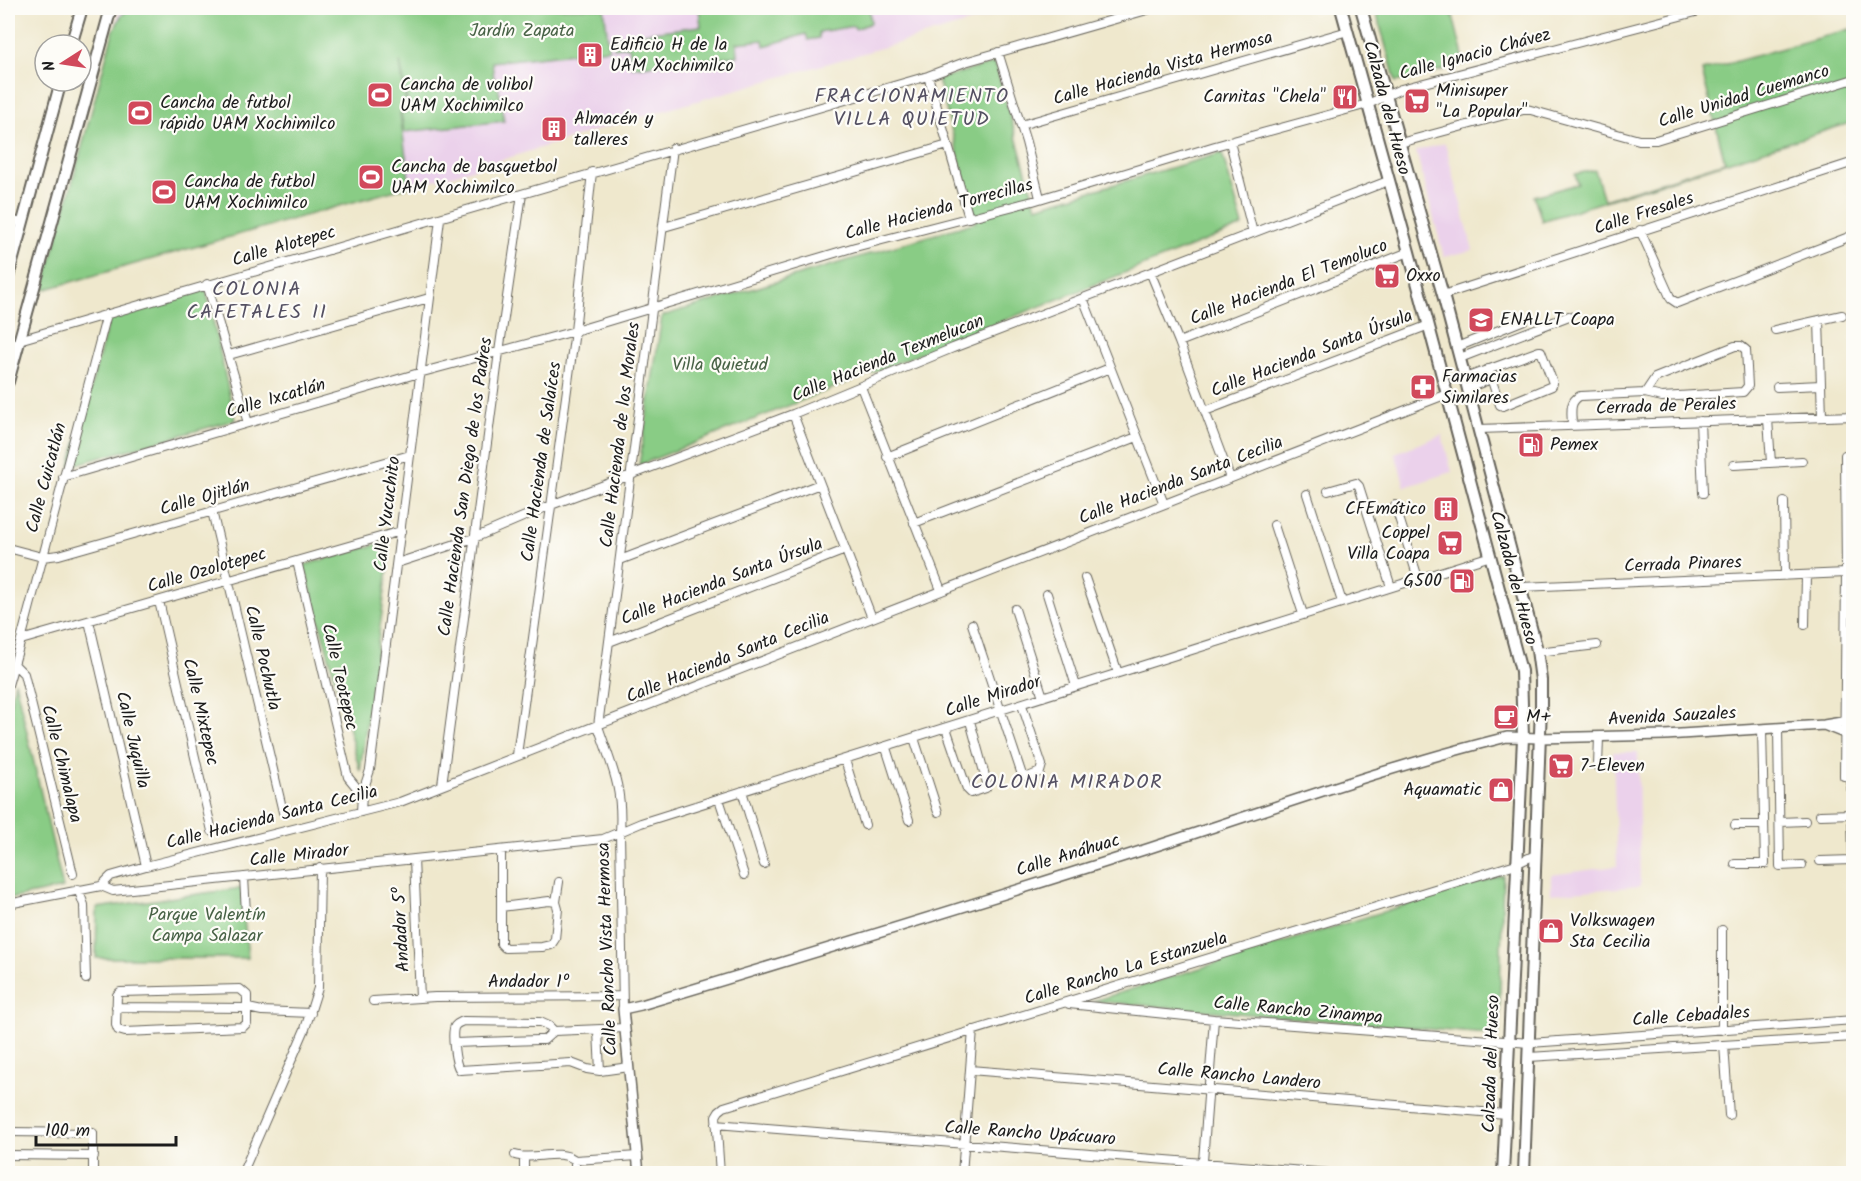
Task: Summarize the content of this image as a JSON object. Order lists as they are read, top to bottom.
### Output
{
  "streets": {
    "main road": ["Calzada del Hueso"],
    "street": [
      "Calle Ignacio Chávez",
      "Calle Hacienda Vista Hermosa",
      "Calle Unidad Cuemanco",
      "Calle Hacienda Torrecillas",
      "Calle Fresales",
      "Calle Alotepec",
      "Calle Hacienda El Temoluco",
      "Calle Hacienda Santa Úrsula",
      "Calle Hacienda Texmelucan",
      "Calle Ixcatlán",
      "Cerrada de Perales",
      "Calle Hacienda de los Morales",
      "Calle Hacienda de Salaíces",
      "Calle Cuicatlán",
      "Calle Hacienda Santa Cecilia",
      "Calle Hacienda San Diego de los Padres",
      "Calle Ojitlán",
      "Calle Yucuchito",
      "Cerrada Pinares",
      "Calle Ozolotepec",
      "Calle Pochutla",
      "Calle Teotepec",
      "Calle Mirador",
      "Calle Mixtepec",
      "Avenida Sauzales",
      "Calle Juquilla",
      "Calle Chimalapa",
      "Calle Anáhuac",
      "Andador 5º",
      "Calle Rancho Vista Hermosa",
      "Calle Rancho La Estanzuela",
      "Andador 1º",
      "Calle Rancho Zinampa",
      "Calle Cebadales",
      "Calle Rancho Landero",
      "Calle Rancho Upácuaro"
    ]
  },
  "crossings": [
    ["Calle Ignacio Chávez", "Calzada del Hueso"],
    ["Calle Ignacio Chávez", "Calle Hacienda Torrecillas"],
    ["Calle Hacienda Vista Hermosa", "Calzada del Hueso"],
    ["Calle Unidad Cuemanco", "Calzada del Hueso"],
    ["Calzada del Hueso", "Calle Hacienda Torrecillas"],
    ["Calzada del Hueso", "Calle Fresales"],
    ["Calzada del Hueso", "Calle Hacienda El Temoluco"],
    ["Calzada del Hueso", "Calle Hacienda Santa Úrsula"],
    ["Calzada del Hueso", "Calle Hacienda Texmelucan"],
    ["Calzada del Hueso", "Cerrada de Perales"],
    ["Calzada del Hueso", "Calle Hacienda Santa Cecilia"],
    ["Calzada del Hueso", "Cerrada Pinares"],
    ["Calzada del Hueso", "Calle Mirador"],
    ["Calzada del Hueso", "Avenida Sauzales"],
    ["Calzada del Hueso", "Calle Anáhuac"],
    ["Calzada del Hueso", "Calle Rancho La Estanzuela"],
    ["Calzada del Hueso", "Calle Rancho Zinampa"],
    ["Calzada del Hueso", "Calle Cebadales"],
    ["Calzada del Hueso", "Calle Rancho Landero"],
    ["Calle Hacienda Torrecillas", "Calle Ixcatlán"],
    ["Calle Hacienda Torrecillas", "Calle Hacienda de los Morales"],
    ["Calle Hacienda Torrecillas", "Calle Hacienda de Salaíces"],
    ["Calle Hacienda Torrecillas", "Calle Hacienda San Diego de los Padres"],
    ["Calle Alotepec", "Calle Hacienda de los Morales"],
    ["Calle Alotepec", "Calle Hacienda de Salaíces"],
    ["Calle Alotepec", "Calle Cuicatlán"],
    ["Calle Alotepec", "Calle Hacienda San Diego de los Padres"],
    ["Calle Alotepec", "Calle Yucuchito"],
    ["Calle Hacienda Santa Úrsula", "Calle Hacienda de los Morales"],
    ["Calle Hacienda Texmelucan", "Calle Hacienda de los Morales"],
    ["Calle Hacienda Texmelucan", "Calle Hacienda de Salaíces"],
    ["Calle Hacienda Texmelucan", "Calle Hacienda San Diego de los Padres"],
    ["Calle Hacienda Texmelucan", "Calle Yucuchito"],
    ["Calle Ixcatlán", "Calle Cuicatlán"],
    ["Calle Ixcatlán", "Calle Hacienda San Diego de los Padres"],
    ["Calle Ixcatlán", "Calle Yucuchito"],
    ["Calle Hacienda de los Morales", "Calle Hacienda Santa Cecilia"],
    ["Calle Hacienda de los Morales", "Calle Rancho Vista Hermosa"],
    ["Calle Hacienda de Salaíces", "Calle Hacienda Santa Cecilia"],
    ["Calle Cuicatlán", "Calle Ojitlán"],
    ["Calle Cuicatlán", "Calle Ozolotepec"],
    ["Calle Cuicatlán", "Calle Chimalapa"],
    ["Calle Hacienda Santa Cecilia", "Calle Hacienda San Diego de los Padres"],
    ["Calle Hacienda Santa Cecilia", "Calle Yucuchito"],
    ["Calle Hacienda Santa Cecilia", "Calle Mirador"],
    ["Calle Hacienda Santa Cecilia", "Calle Juquilla"],
    ["Calle Hacienda Santa Cecilia", "Calle Rancho Vista Hermosa"],
    ["Calle Ojitlán", "Calle Yucuchito"],
    ["Calle Ojitlán", "Calle Pochutla"],
    ["Calle Yucuchito", "Calle Ozolotepec"],
    ["Calle Yucuchito", "Calle Teotepec"],
    ["Calle Ozolotepec", "Calle Pochutla"],
    ["Calle Ozolotepec", "Calle Teotepec"],
    ["Calle Ozolotepec", "Calle Mixtepec"],
    ["Calle Ozolotepec", "Calle Juquilla"],
    ["Calle Mirador", "Andador 5º"],
    ["Calle Mirador", "Calle Rancho Vista Hermosa"],
    ["Avenida Sauzales", "Calle Anáhuac"],
    ["Calle Anáhuac", "Calle Rancho Vista Hermosa"],
    ["Andador 5º", "Andador 1º"],
    ["Calle Rancho Vista Hermosa", "Andador 1º"],
    ["Calle Rancho La Estanzuela", "Calle Rancho Zinampa"],
    ["Calle Rancho La Estanzuela", "Calle Rancho Upácuaro"],
    ["Calle Rancho Zinampa", "Calle Cebadales"]
  ],
  "districts": ["FRACCIONAMIENTO VILLA QUIETUD", "COLONIA CAFETALES II", "COLONIA MIRADOR"],
  "parks": ["Jardín Zapata", "Villa Quietud", "Parque Valentín Campa Salazar"],
  "places": {
    "building": ["Edificio H de la UAM Xochimilco", "Almacén y talleres", "CFEmático"],
    "sports": [
      "Cancha de volibol UAM Xochimilco",
      "Cancha de futbol rápido UAM Xochimilco",
      "Cancha de basquetbol UAM Xochimilco",
      "Cancha de futbol UAM Xochimilco"
    ],
    "restaurant": ["Carnitas \"Chela\""],
    "supermarket": [
      "Minisuper \"La Popular\"",
      "Oxxo",
      "Coppel Villa Coapa",
      "7-Eleven"
    ],
    "school or university": ["ENALLT Coapa"],
    "pharmacy": ["Farmacias Similares"],
    "fuel station": ["Pemex", "G500"],
    "cafe": ["M+"],
    "shop": ["Aquamatic", "Volkswagen Sta Cecilia"]
  },
  "scale_bar": "100 m",
  "north": "left"
}
